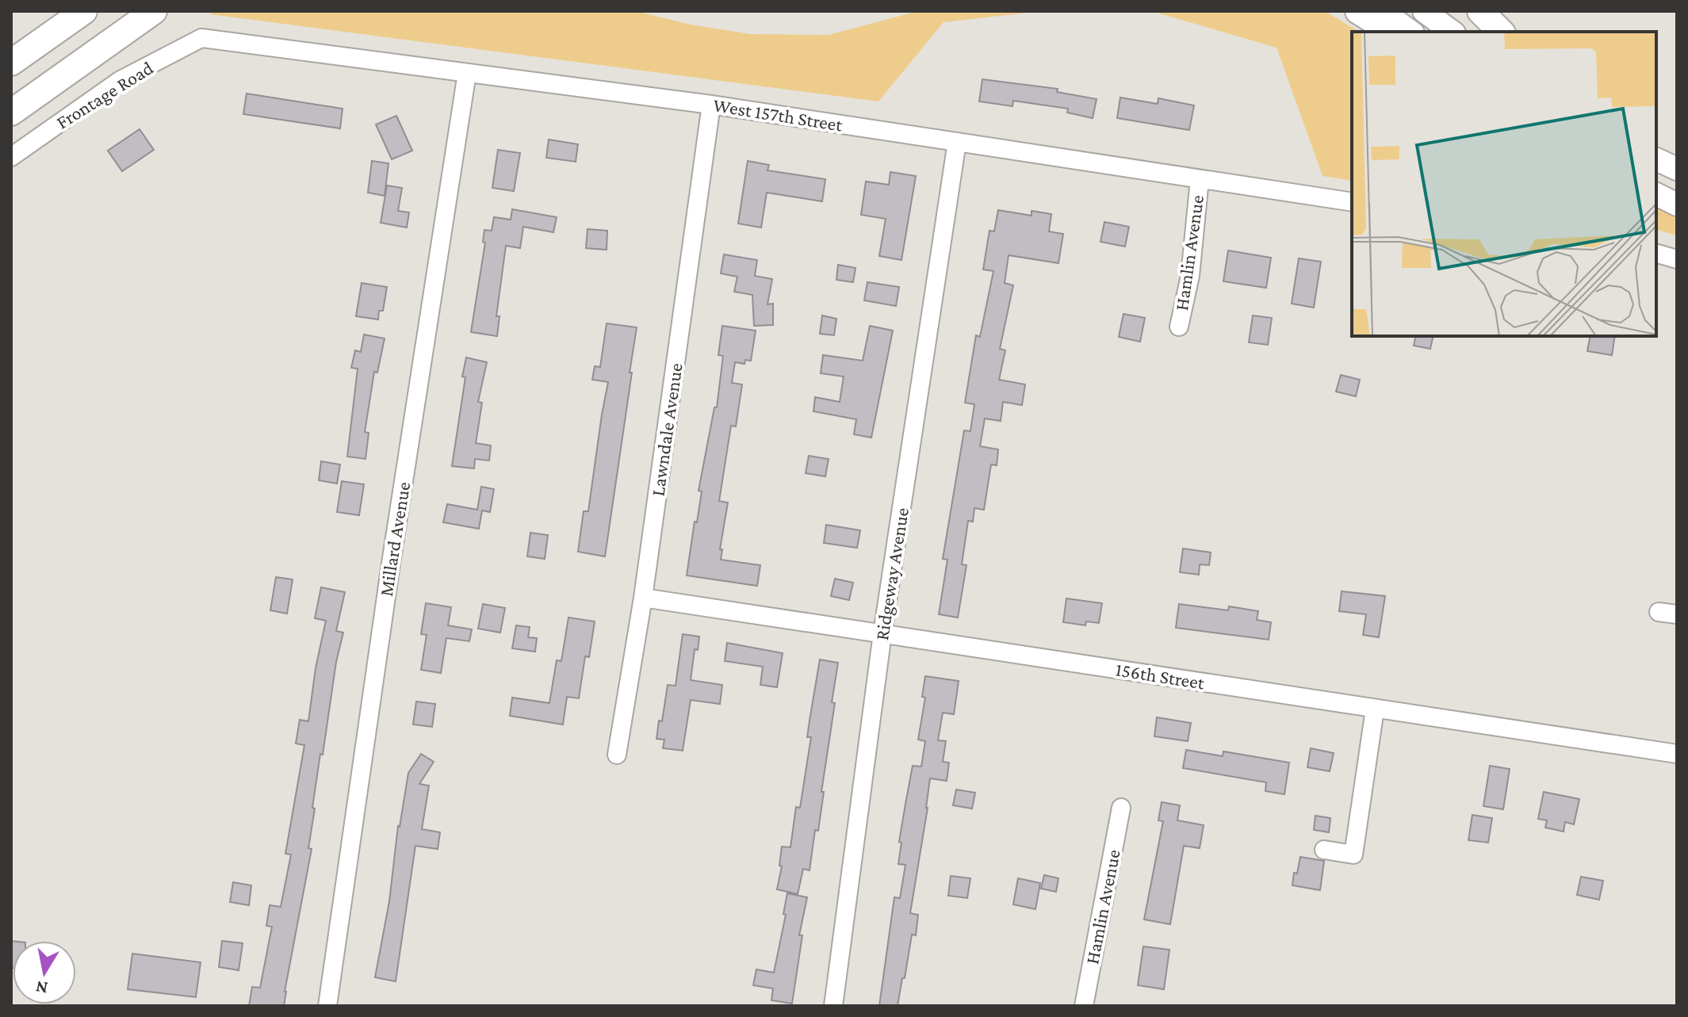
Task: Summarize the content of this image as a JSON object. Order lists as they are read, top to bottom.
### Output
{
  "streets": {
    "street": [
      "Frontage Road",
      "West 157th Street",
      "Hamlin Avenue",
      "Lawndale Avenue",
      "Millard Avenue",
      "Ridgeway Avenue",
      "156th Street"
    ]
  },
  "crossings": [
    ["Frontage Road", "West 157th Street"],
    ["West 157th Street", "Hamlin Avenue"],
    ["West 157th Street", "Lawndale Avenue"],
    ["West 157th Street", "Millard Avenue"],
    ["West 157th Street", "Ridgeway Avenue"],
    ["Lawndale Avenue", "156th Street"],
    ["Ridgeway Avenue", "156th Street"]
  ],
  "north": "bottom"
}
